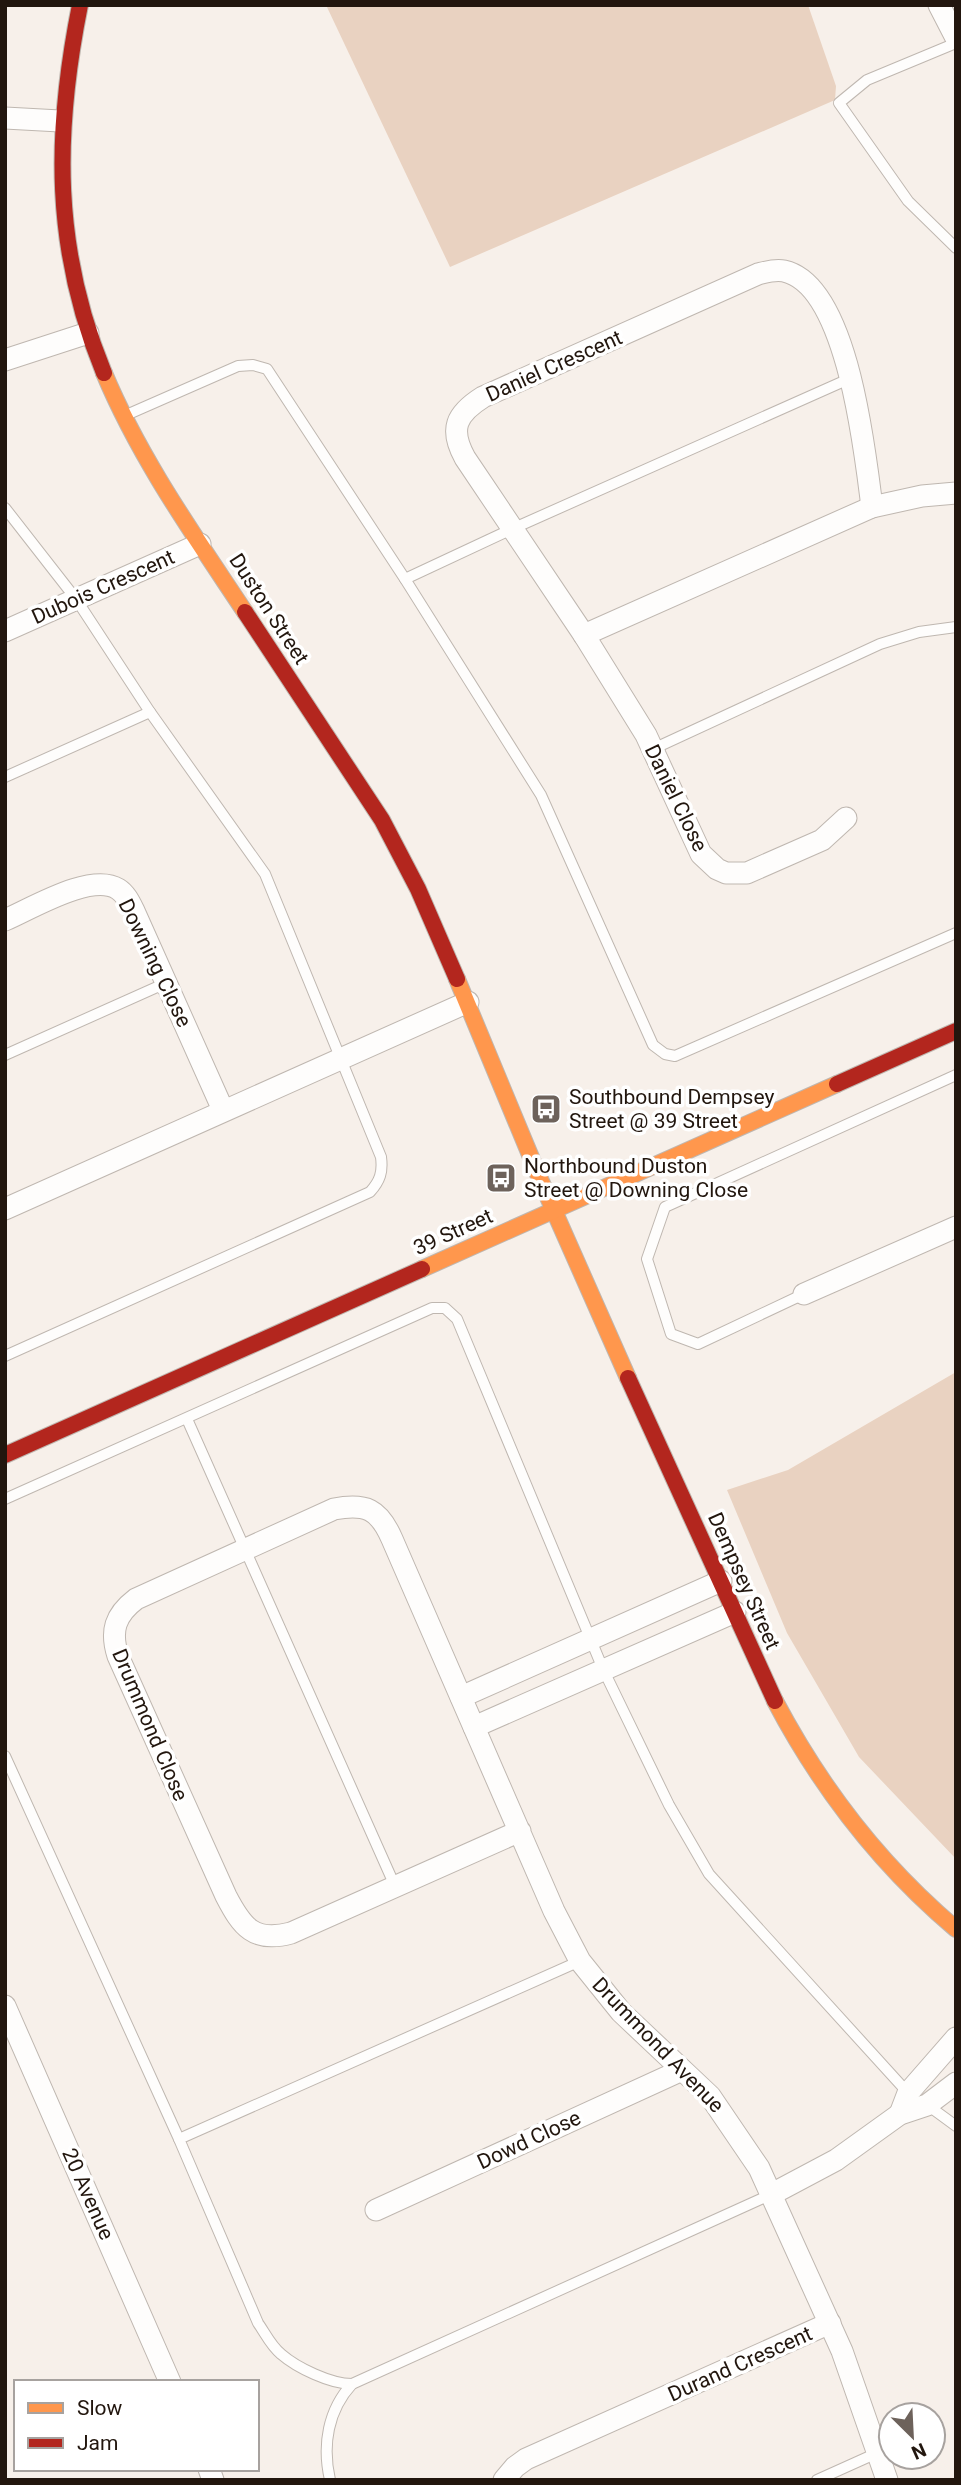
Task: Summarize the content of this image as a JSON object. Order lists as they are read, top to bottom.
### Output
{
  "streets": {
    "street": [
      "Daniel Crescent",
      "Dubois Crescent",
      "Duston Street",
      "Daniel Close",
      "Downing Close",
      "39 Street",
      "Dempsey Street",
      "Drummond Close",
      "Drummond Avenue",
      "Dowd Close",
      "20 Avenue",
      "Durand Crescent"
    ]
  },
  "crossings": [
    ["Daniel Crescent", "Daniel Close"],
    ["Dubois Crescent", "Duston Street"],
    ["Duston Street", "39 Street"],
    ["Duston Street", "Dempsey Street"],
    ["39 Street", "Dempsey Street"],
    ["Drummond Close", "Drummond Avenue"],
    ["Drummond Avenue", "Dowd Close"],
    ["Drummond Avenue", "Durand Crescent"]
  ],
  "places": {
    "bus stop": ["Southbound Dempsey Street @ 39 Street", "Northbound Duston Street @ Downing Close"]
  },
  "legend": ["Slow", "Jam"],
  "north": "bottom right"
}
